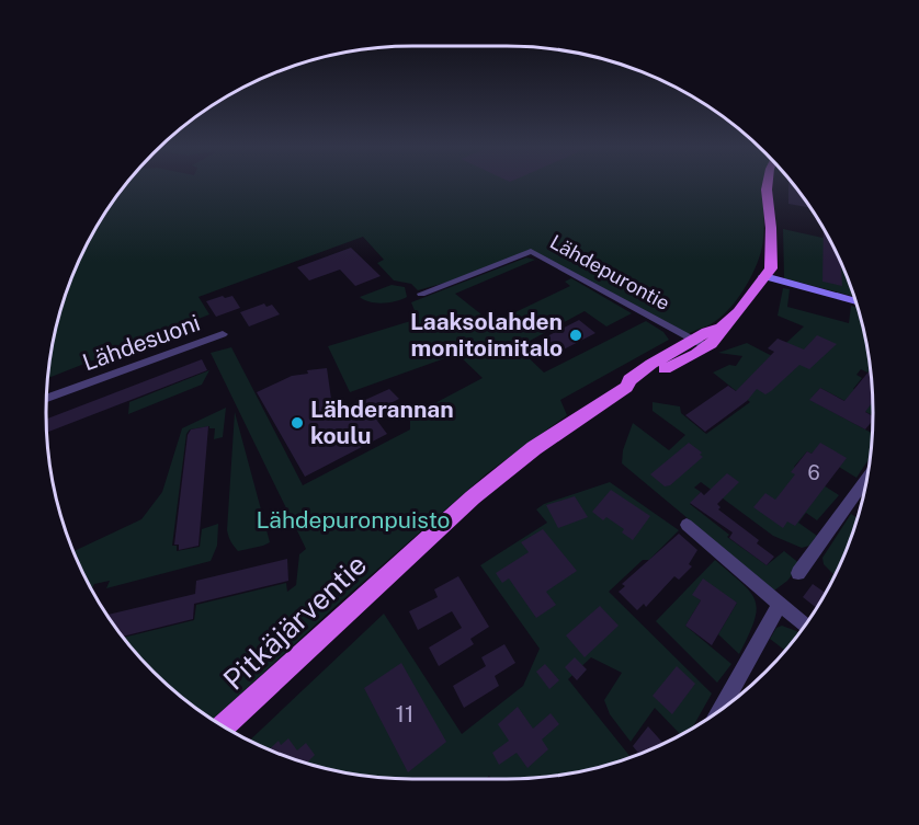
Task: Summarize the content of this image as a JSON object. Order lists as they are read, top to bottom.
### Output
{
  "streets": {
    "main road": ["Pitkäjärventie"],
    "street": ["Lähdepurontie", "Lähdesuoni"]
  },
  "crossings": [
    ["Lähdepurontie", "Pitkäjärventie"]
  ],
  "parks": ["Lähdepuronpuisto"],
  "places": ["Laaksolahden monitoimitalo", "Lähderannan koulu"],
  "house_numbers": ["6", "11"]
}
